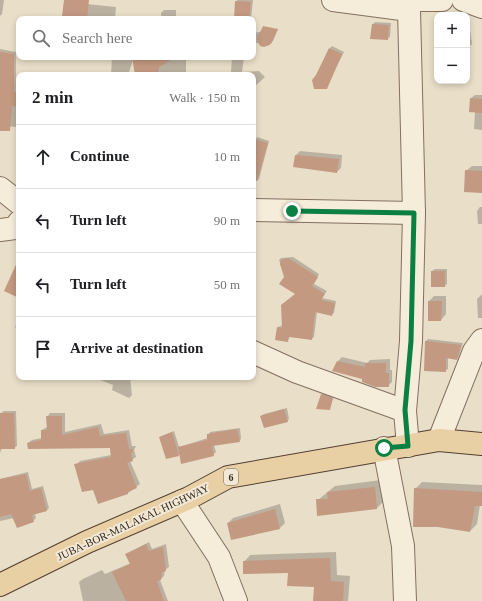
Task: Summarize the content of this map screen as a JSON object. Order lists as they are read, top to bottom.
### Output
{
  "streets": {
    "main road": ["6", "JUBA-BOR-MALAKAL HIGHWAY"]
  },
  "page": {
    "map_buttons": ["+", "−"],
    "search": "Search here",
    "heading": ["2 min", "Walk · 150 m"],
    "list": [
      ["Continue", "10 m"],
      ["Turn left", "90 m"],
      ["Turn left", "50 m"],
      "Arrive at destination"
    ]
  }
}
